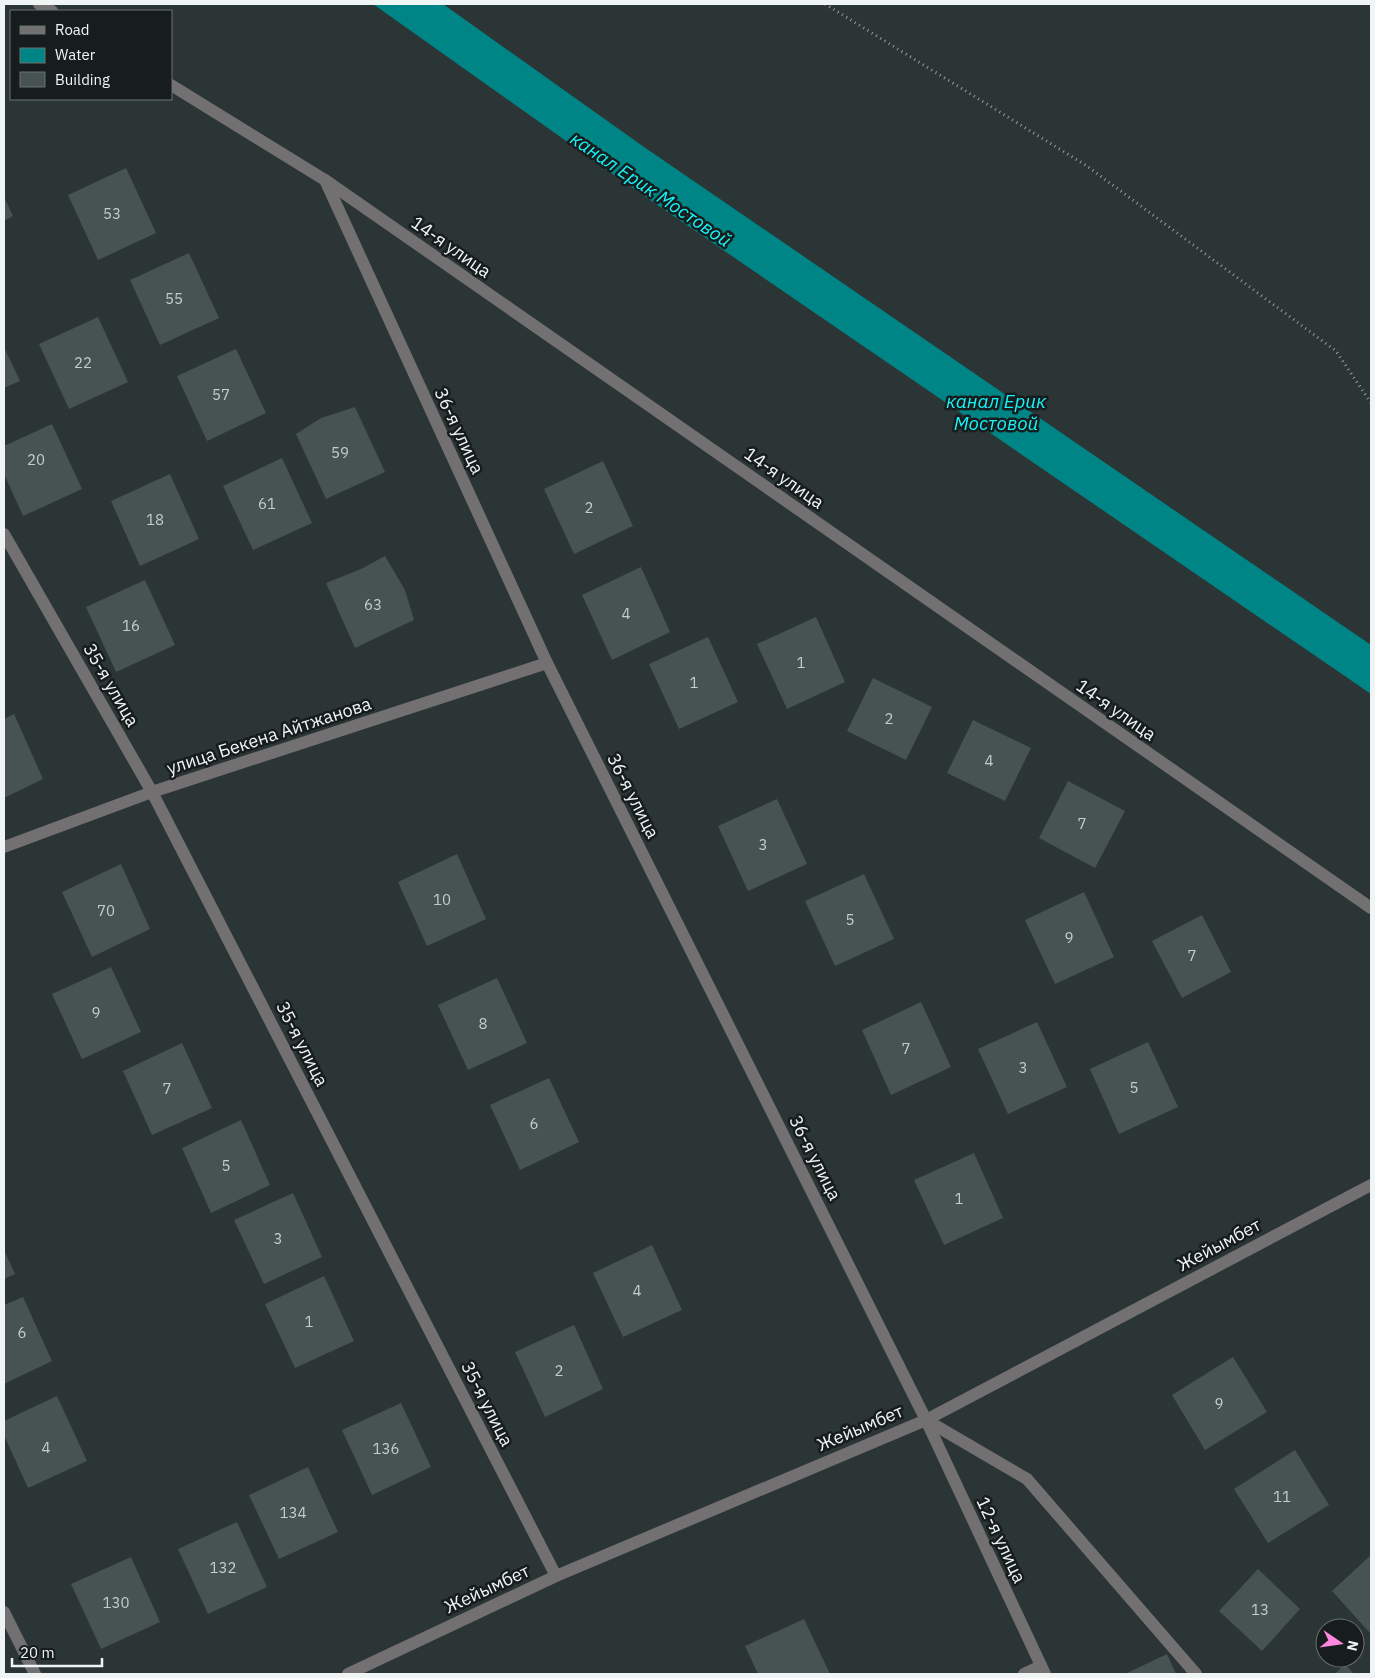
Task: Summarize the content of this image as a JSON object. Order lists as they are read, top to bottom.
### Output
{
  "streets": {
    "street": [
      "14-я улица",
      "36-я улица",
      "35-я улица",
      "улица Бекена Айтжанова",
      "Жейымбет",
      "12-я улица"
    ]
  },
  "crossings": [
    ["14-я улица", "36-я улица"],
    ["36-я улица", "улица Бекена Айтжанова"],
    ["36-я улица", "Жейымбет"],
    ["36-я улица", "12-я улица"],
    ["35-я улица", "улица Бекена Айтжанова"],
    ["35-я улица", "Жейымбет"],
    ["Жейымбет", "12-я улица"]
  ],
  "water": ["канал Ерик Мостовой"],
  "house_numbers": [
    "53",
    "55",
    "22",
    "57",
    "59",
    "20",
    "61",
    "2",
    "18",
    "63",
    "4",
    "16",
    "1",
    "1",
    "2",
    "4",
    "7",
    "3",
    "10",
    "70",
    "5",
    "9",
    "7",
    "9",
    "8",
    "7",
    "3",
    "5",
    "7",
    "6",
    "5",
    "1",
    "3",
    "4",
    "1",
    "6",
    "2",
    "9",
    "4",
    "136",
    "11",
    "134",
    "132",
    "130",
    "13"
  ],
  "legend": ["Road", "Water", "Building"],
  "scale_bar": "20 m",
  "north": "right"
}
